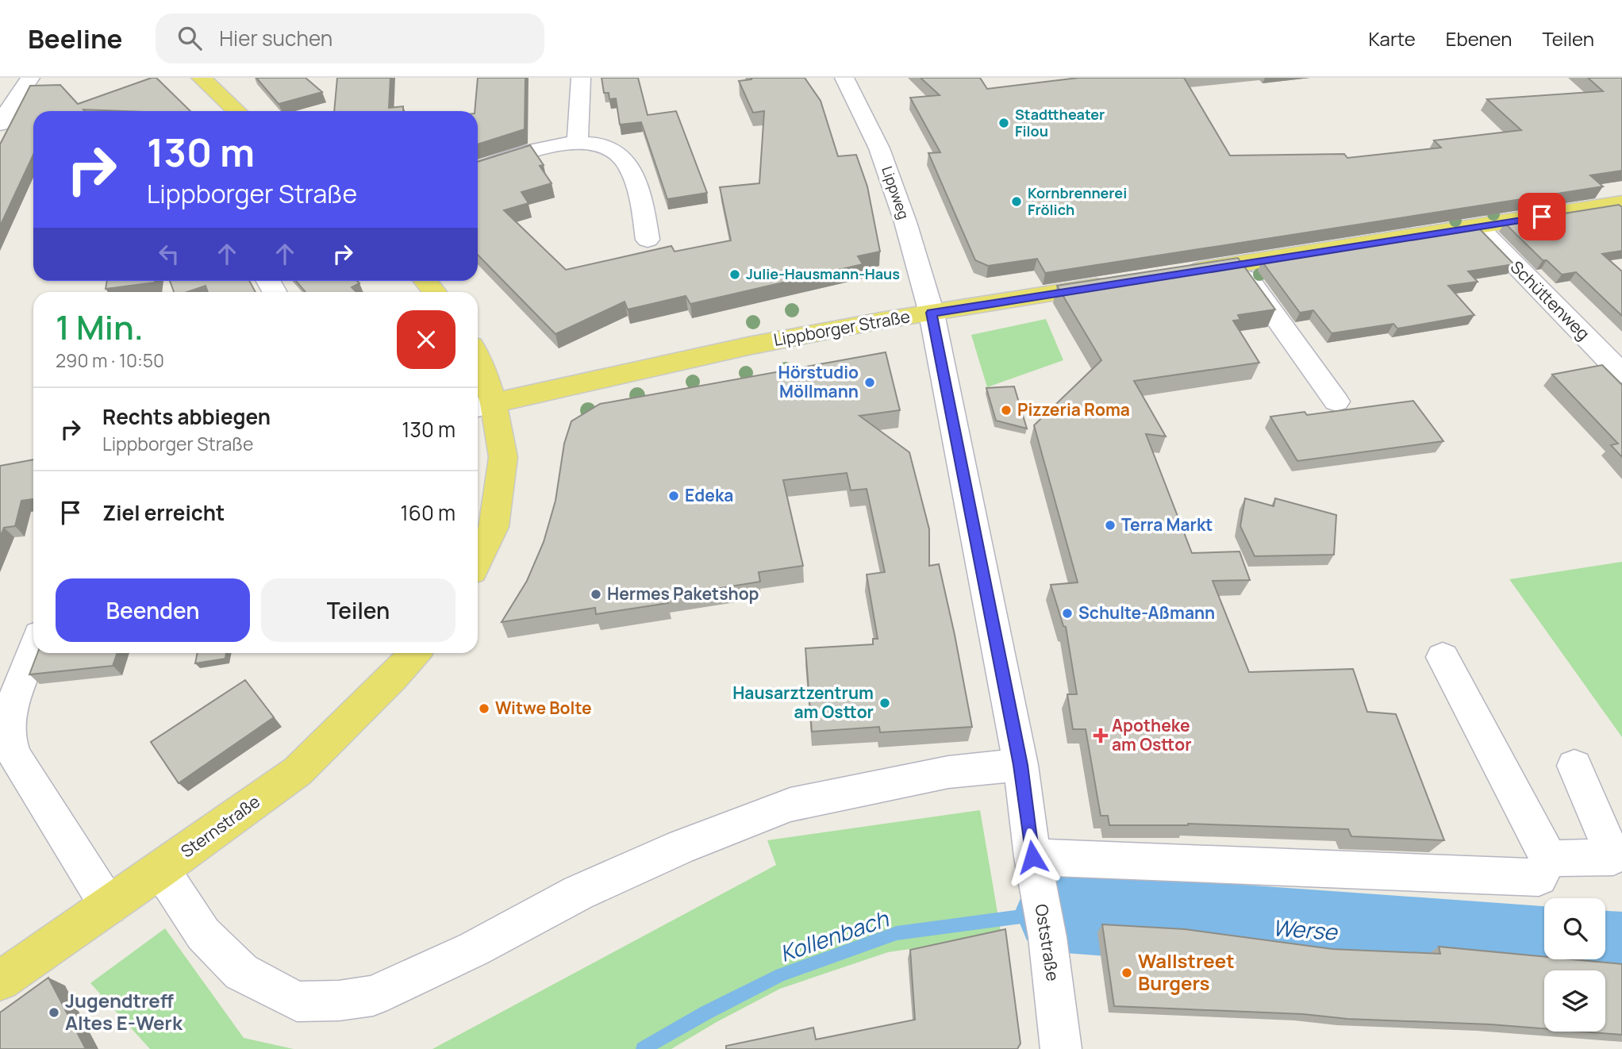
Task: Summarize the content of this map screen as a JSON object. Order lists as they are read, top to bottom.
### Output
{
  "streets": {
    "main road": ["Lippborger Straße", "Sternstraße"],
    "street": ["Lippweg", "Schüttenweg", "Oststraße"]
  },
  "crossings": [
    ["Lippweg", "Lippborger Straße"],
    ["Lippweg", "Oststraße"],
    ["Lippborger Straße", "Oststraße"]
  ],
  "water": ["Werse", "Kollenbach"],
  "places": {
    "other": [
      "Stadttheater Filou",
      "Kornbrennerei Frölich",
      "Julie-Hausmann-Haus",
      "Hörstudio Möllmann",
      "Pizzeria Roma",
      "Edeka",
      "Terra Markt",
      "Hermes Paketshop",
      "Schulte-Aßmann",
      "Hausarztzentrum am Osttor",
      "Witwe Bolte",
      "Wallstreet Burgers",
      "Jugendtreff Altes E-Werk"
    ],
    "health": ["Apotheke am Osttor"]
  },
  "page": {
    "header": "Beeline",
    "search": "Hier suchen",
    "nav": ["Karte", "Ebenen", "Teilen"],
    "turn": ["130 m", "Lippborger Straße"],
    "heading": ["1 Min.", "290 m · 10:50"],
    "list": [
      {
        "name": "Rechts abbiegen",
        "note": "Lippborger Straße",
        "value": "130 m"
      },
      {
        "name": "Ziel erreicht",
        "value": "160 m"
      }
    ],
    "buttons": ["Beenden", "Teilen"]
  }
}
